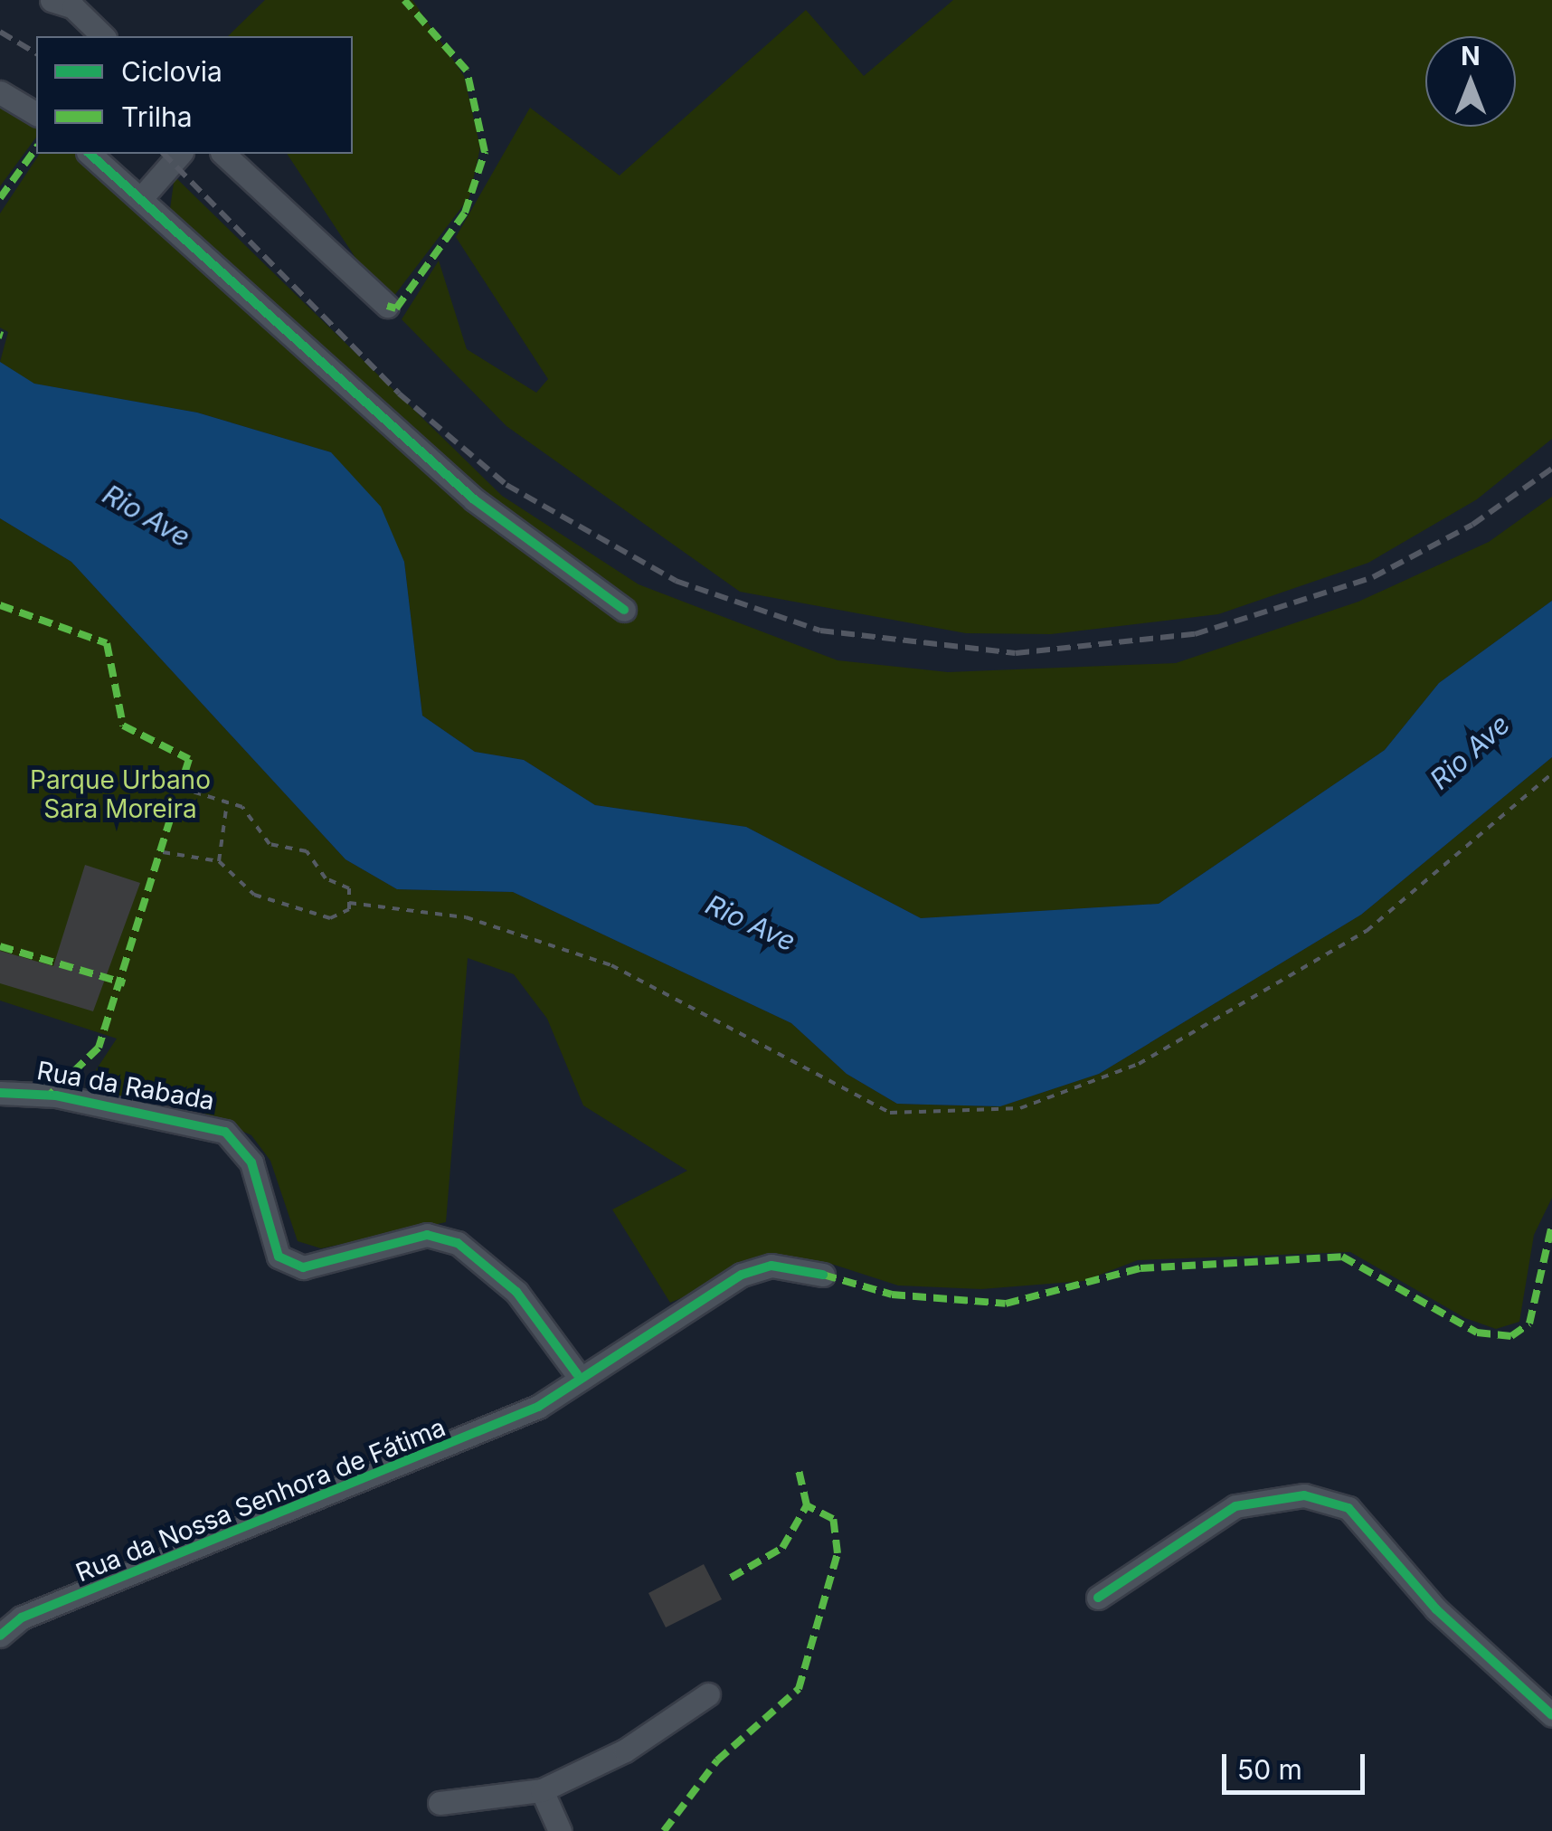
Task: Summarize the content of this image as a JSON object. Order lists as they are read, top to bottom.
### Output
{
  "streets": {
    "street": ["Rua da Rabada", "Rua da Nossa Senhora de Fátima"]
  },
  "crossings": [
    ["Rua da Rabada", "Rua da Nossa Senhora de Fátima"]
  ],
  "water": ["Rio Ave"],
  "parks": ["Parque Urbano Sara Moreira"],
  "legend": ["Ciclovia", "Trilha"],
  "scale_bar": "50 m",
  "north": "top"
}
